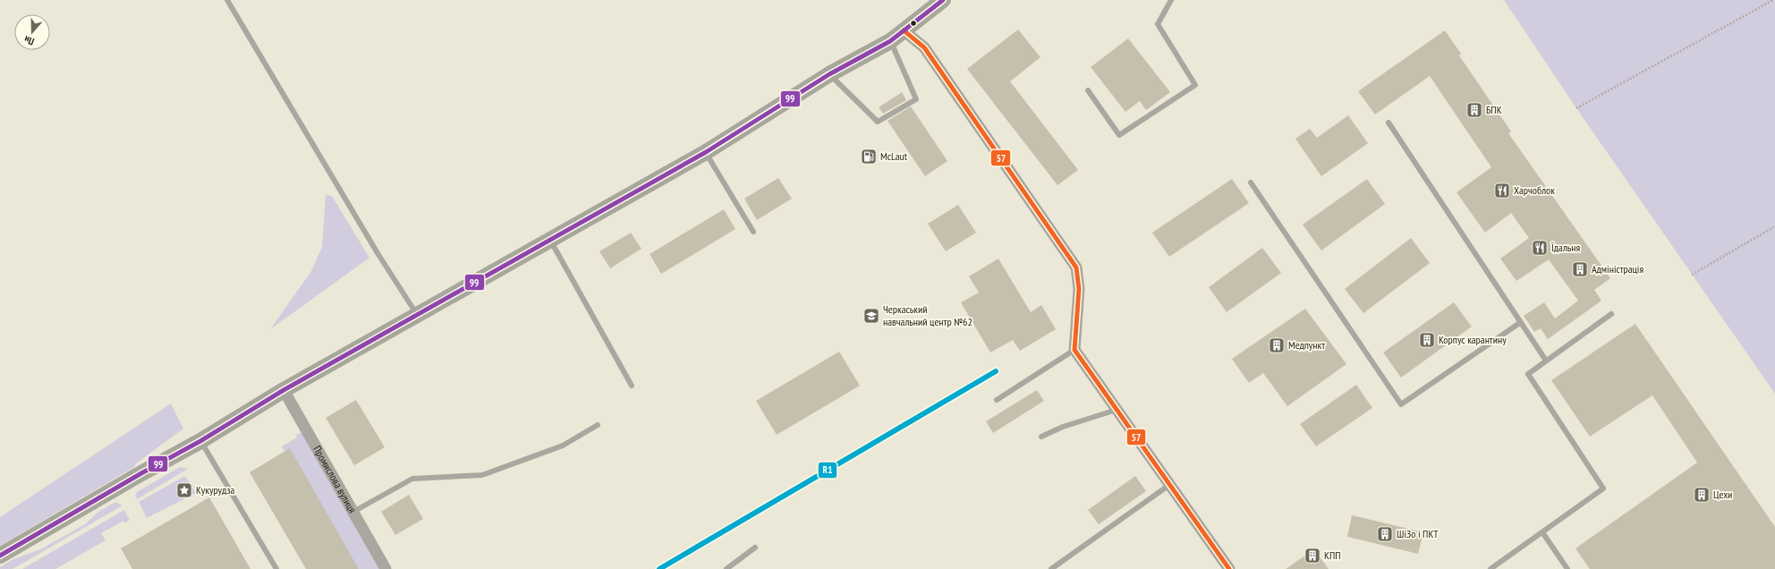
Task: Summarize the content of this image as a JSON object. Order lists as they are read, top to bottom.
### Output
{
  "streets": {
    "street": ["Промислова вулиця"]
  },
  "places": {
    "building": [
      "БПК",
      "Адміністрація",
      "Корпус карантину",
      "Медпункт",
      "Цехи",
      "ШіЗо і ПКТ",
      "КПП"
    ],
    "fuel station": ["McLaut"],
    "restaurant": ["Харчоблок", "Їдальня"],
    "school or university": ["Черкаський навчальний центр №62"],
    "place": ["Кукурудза"]
  },
  "lines": ["transit line 99", "transit line 57", "transit line R1"],
  "north": "bottom"
}
